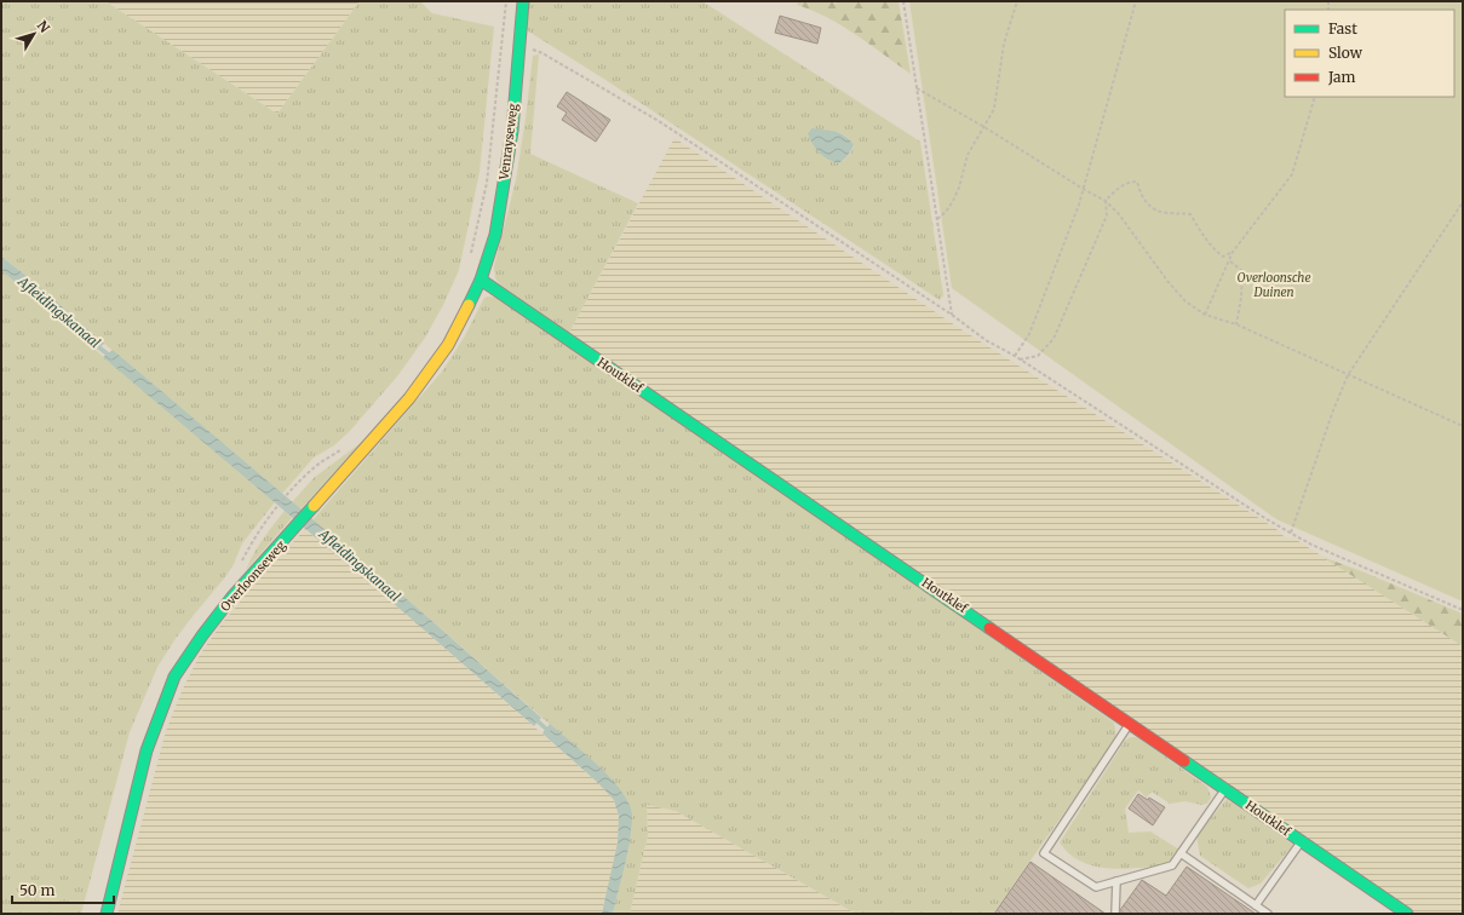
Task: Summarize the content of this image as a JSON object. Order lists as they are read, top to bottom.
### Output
{
  "streets": {
    "street": ["Venrayseweg", "Houtklef", "Overloonseweg"]
  },
  "crossings": [
    ["Venrayseweg", "Houtklef"],
    ["Venrayseweg", "Overloonseweg"],
    ["Houtklef", "Overloonseweg"]
  ],
  "water": ["Afleidingskanaal"],
  "parks": ["Overloonsche Duinen"],
  "legend": ["Fast", "Slow", "Jam"],
  "scale_bar": "50 m",
  "north": "top right"
}
